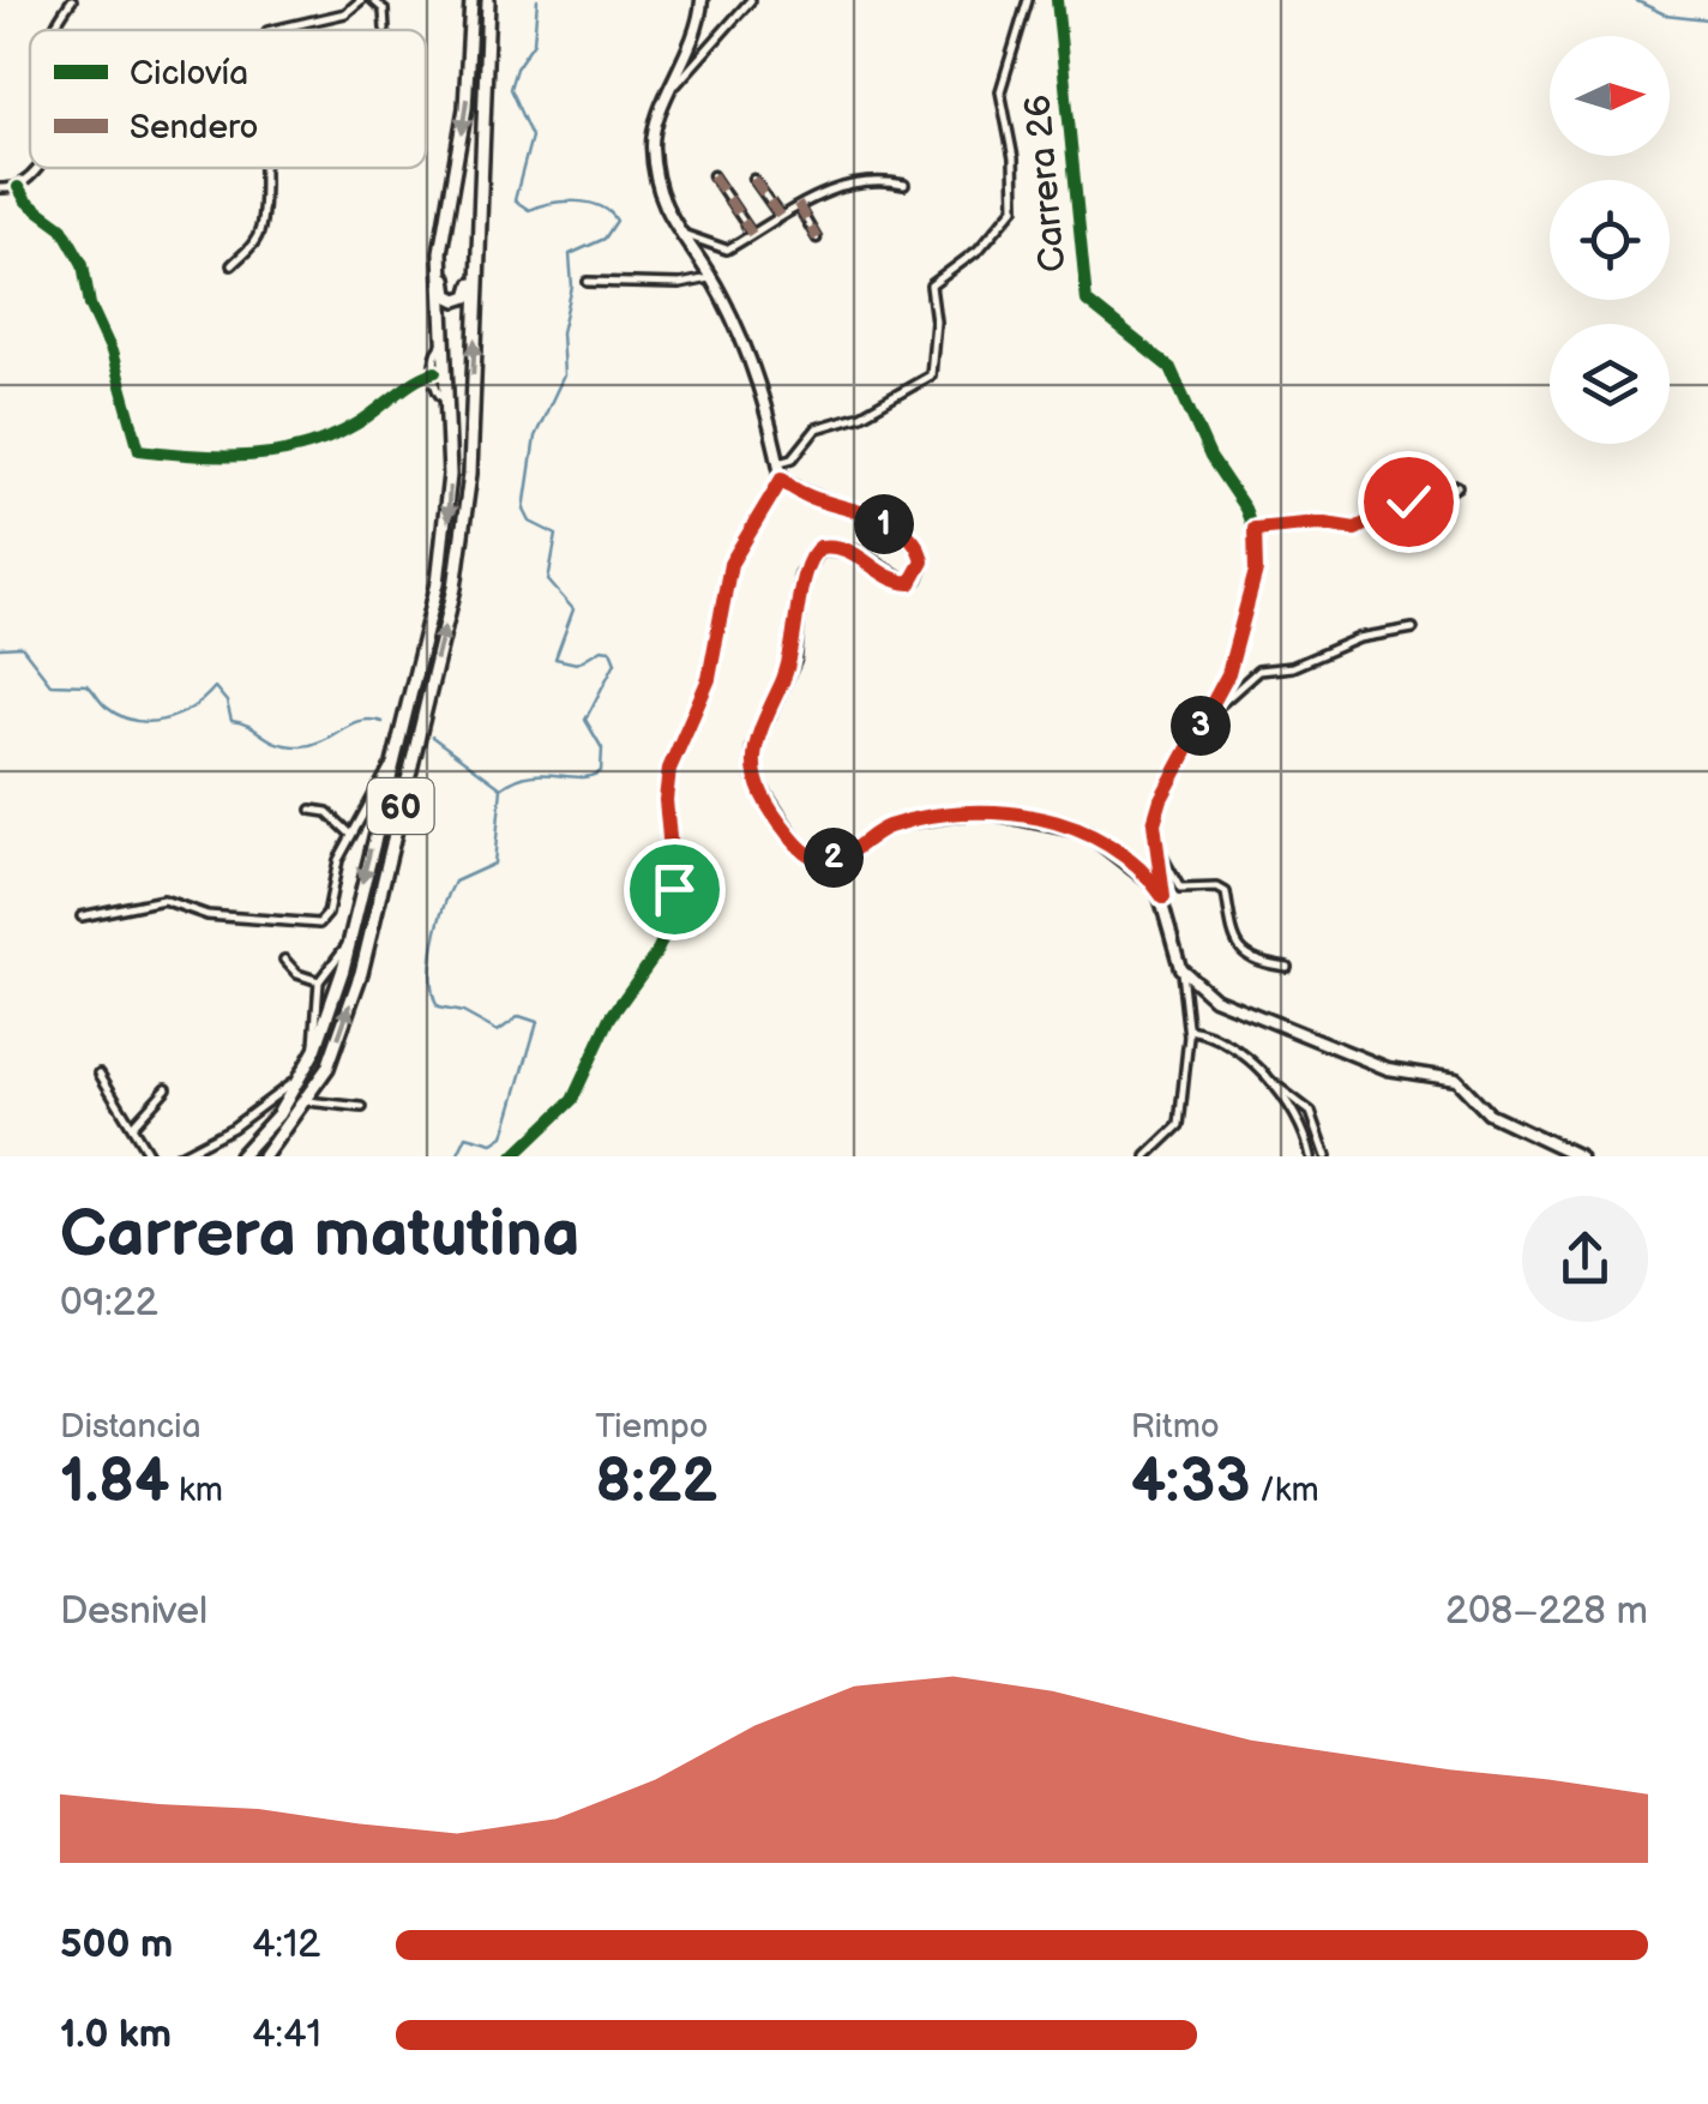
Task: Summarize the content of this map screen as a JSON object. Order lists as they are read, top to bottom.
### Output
{
  "streets": {
    "highway": ["60"],
    "street": ["Carrera 26"]
  },
  "legend": ["Ciclovía", "Sendero"],
  "north": "right",
  "page": {
    "pins": ["1", "3", "2"],
    "heading": ["Carrera matutina", "09:22"],
    "stats": [
      ["Distancia", "1.84 km"],
      ["Tiempo", "8:22"],
      ["Ritmo", "4:33 /km"]
    ],
    "chart": ["Desnivel", "208–228 m"],
    "list": [
      {
        "name": "500 m",
        "note": "4:12"
      },
      {
        "name": "1.0 km",
        "note": "4:41"
      }
    ]
  }
}
